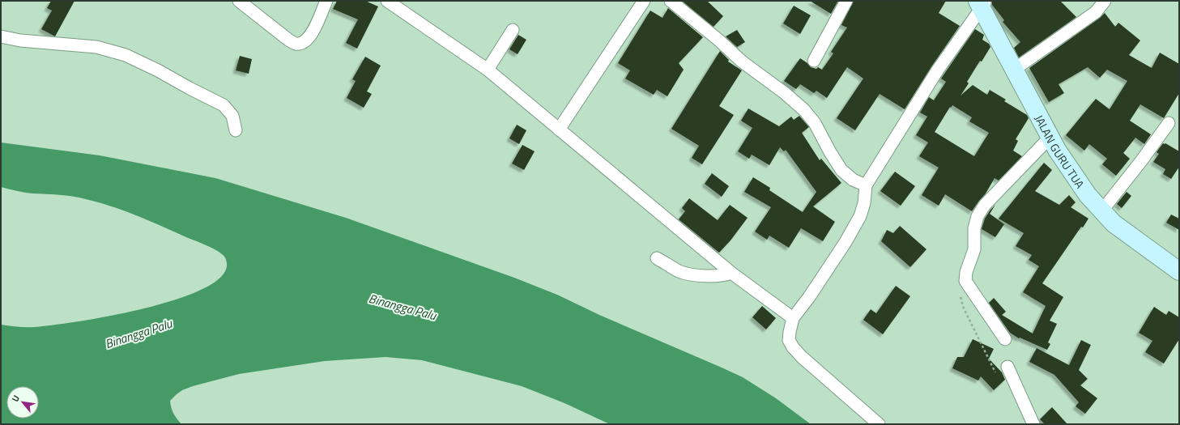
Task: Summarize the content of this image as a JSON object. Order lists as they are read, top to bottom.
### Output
{
  "streets": {
    "main road": ["JALAN GURU TUA"]
  },
  "water": ["Binangga Palu"],
  "north": "top left"
}
